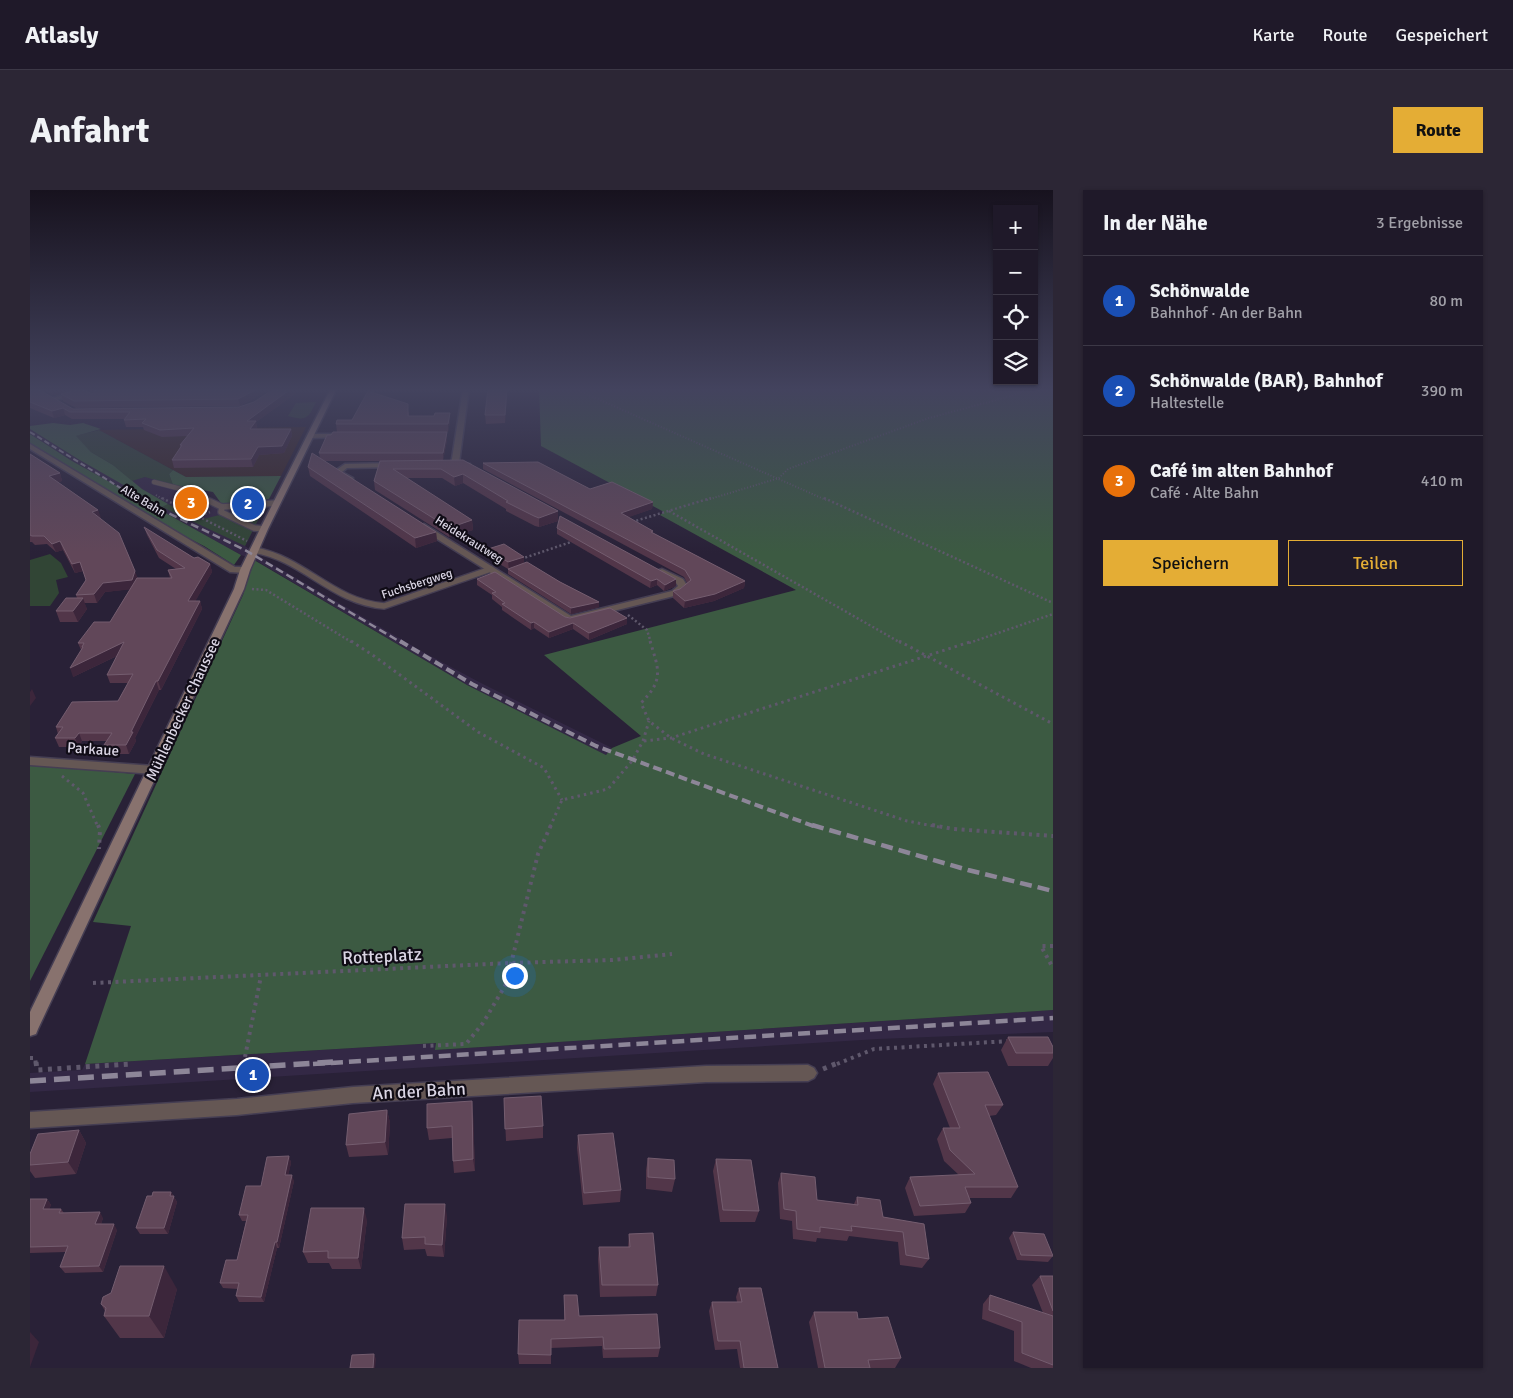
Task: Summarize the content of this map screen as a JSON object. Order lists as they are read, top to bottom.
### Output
{
  "streets": {
    "main road": ["Mühlenbecker Chaussee"],
    "street": [
      "Alte Bahn",
      "Heidekrautweg",
      "Parkaue",
      "An der Bahn"
    ],
    "lane": ["Fuchsbergweg"],
    "path": ["Rotteplatz"]
  },
  "crossings": [
    ["Alte Bahn", "Mühlenbecker Chaussee"],
    ["Heidekrautweg", "Fuchsbergweg"],
    ["Fuchsbergweg", "Mühlenbecker Chaussee"],
    ["Mühlenbecker Chaussee", "Parkaue"]
  ],
  "page": {
    "header": "Atlasly",
    "nav": ["Karte", "Route", "Gespeichert"],
    "buttons": [
      "Route",
      ["Speichern", "Teilen"]
    ],
    "title": "Anfahrt",
    "heading": ["In der Nähe", "3 Ergebnisse"],
    "map_buttons": ["+", "−"],
    "list": [
      {
        "mark": "1",
        "name": "Schönwalde",
        "note": "Bahnhof · An der Bahn",
        "value": "80 m"
      },
      {
        "mark": "2",
        "name": "Schönwalde (BAR), Bahnhof",
        "note": "Haltestelle",
        "value": "390 m"
      },
      {
        "mark": "3",
        "name": "Café im alten Bahnhof",
        "note": "Café · Alte Bahn",
        "value": "410 m"
      }
    ],
    "pins": ["3", "2", "1"]
  }
}
